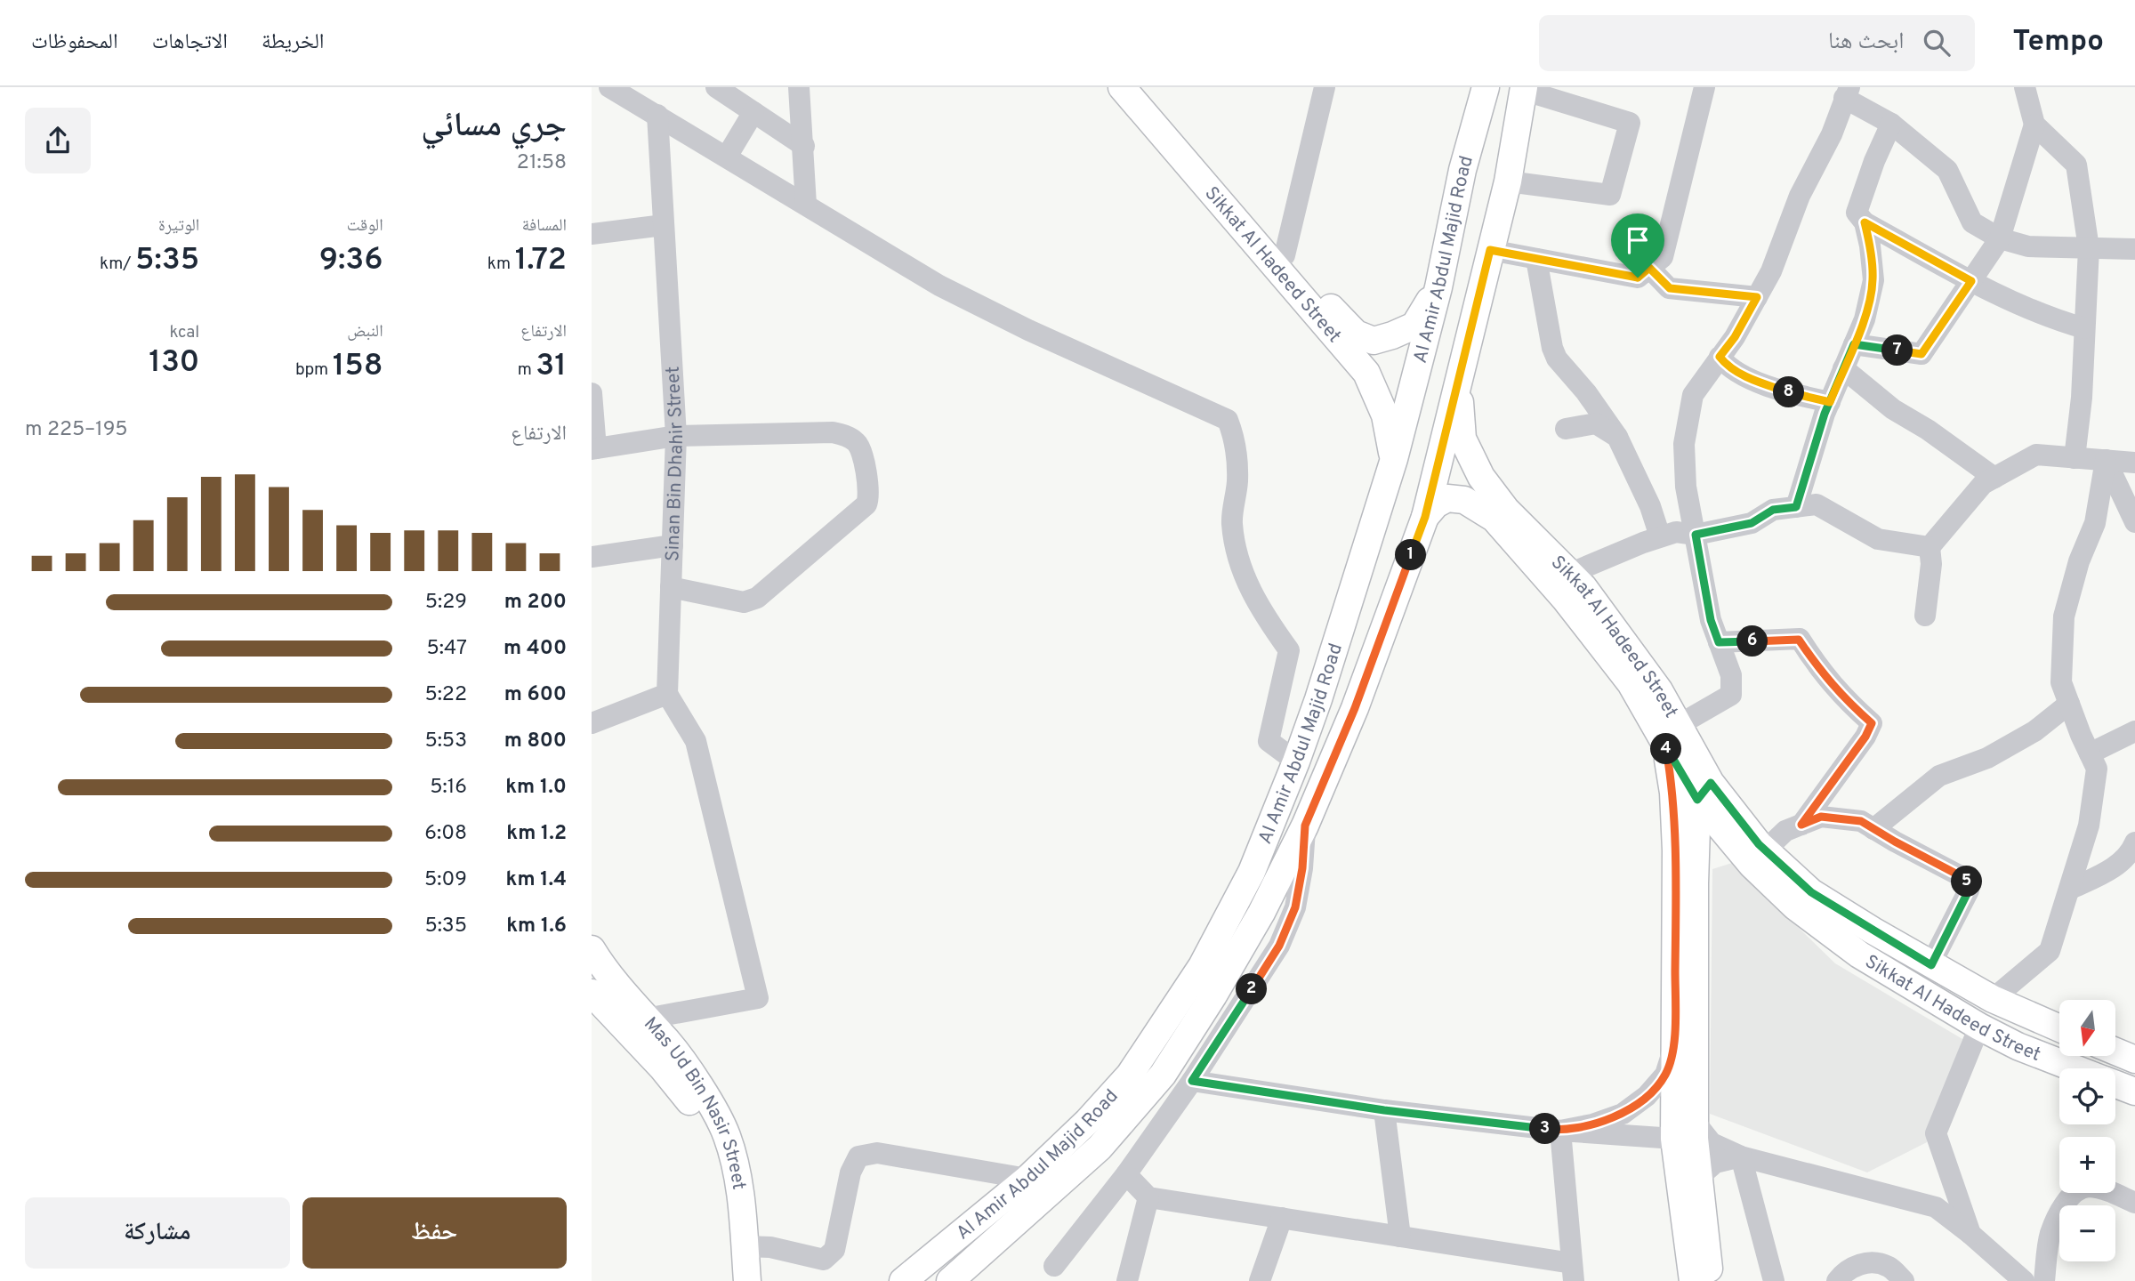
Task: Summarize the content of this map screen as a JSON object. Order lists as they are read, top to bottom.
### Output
{
  "streets": {
    "main road": ["Al Amir Abdul Majid Road", "Sikkat Al Hadeed Street", "Mas Ud Bin Nasir Street"],
    "street": ["Sinan Bin Dhahir Street"]
  },
  "crossings": [
    ["Al Amir Abdul Majid Road", "Sikkat Al Hadeed Street"]
  ],
  "north": "bottom",
  "page": {
    "header": "Tempo",
    "search": "ابحث هنا",
    "nav": ["الخريطة", "الاتجاهات", "المحفوظات"],
    "heading": ["جري مسائي", "21:58"],
    "stats": [
      ["المسافة", "1.72 km"],
      ["الوقت", "9:36"],
      ["الوتيرة", "5:35 /km"],
      ["الارتفاع", "31 m"],
      ["النبض", "158 bpm"],
      ["kcal", "130"]
    ],
    "pins": [
      "7",
      "8",
      "1",
      "6",
      "4",
      "5",
      "2",
      "3"
    ],
    "chart": ["الارتفاع", "195–225 m"],
    "list": [
      {
        "name": "200 m",
        "note": "5:29"
      },
      {
        "name": "400 m",
        "note": "5:47"
      },
      {
        "name": "600 m",
        "note": "5:22"
      },
      {
        "name": "800 m",
        "note": "5:53"
      },
      {
        "name": "1.0 km",
        "note": "5:16"
      },
      {
        "name": "1.2 km",
        "note": "6:08"
      },
      {
        "name": "1.4 km",
        "note": "5:09"
      },
      {
        "name": "1.6 km",
        "note": "5:35"
      }
    ],
    "map_buttons": ["+", "−"],
    "buttons": ["حفظ", "مشاركة"]
  }
}
